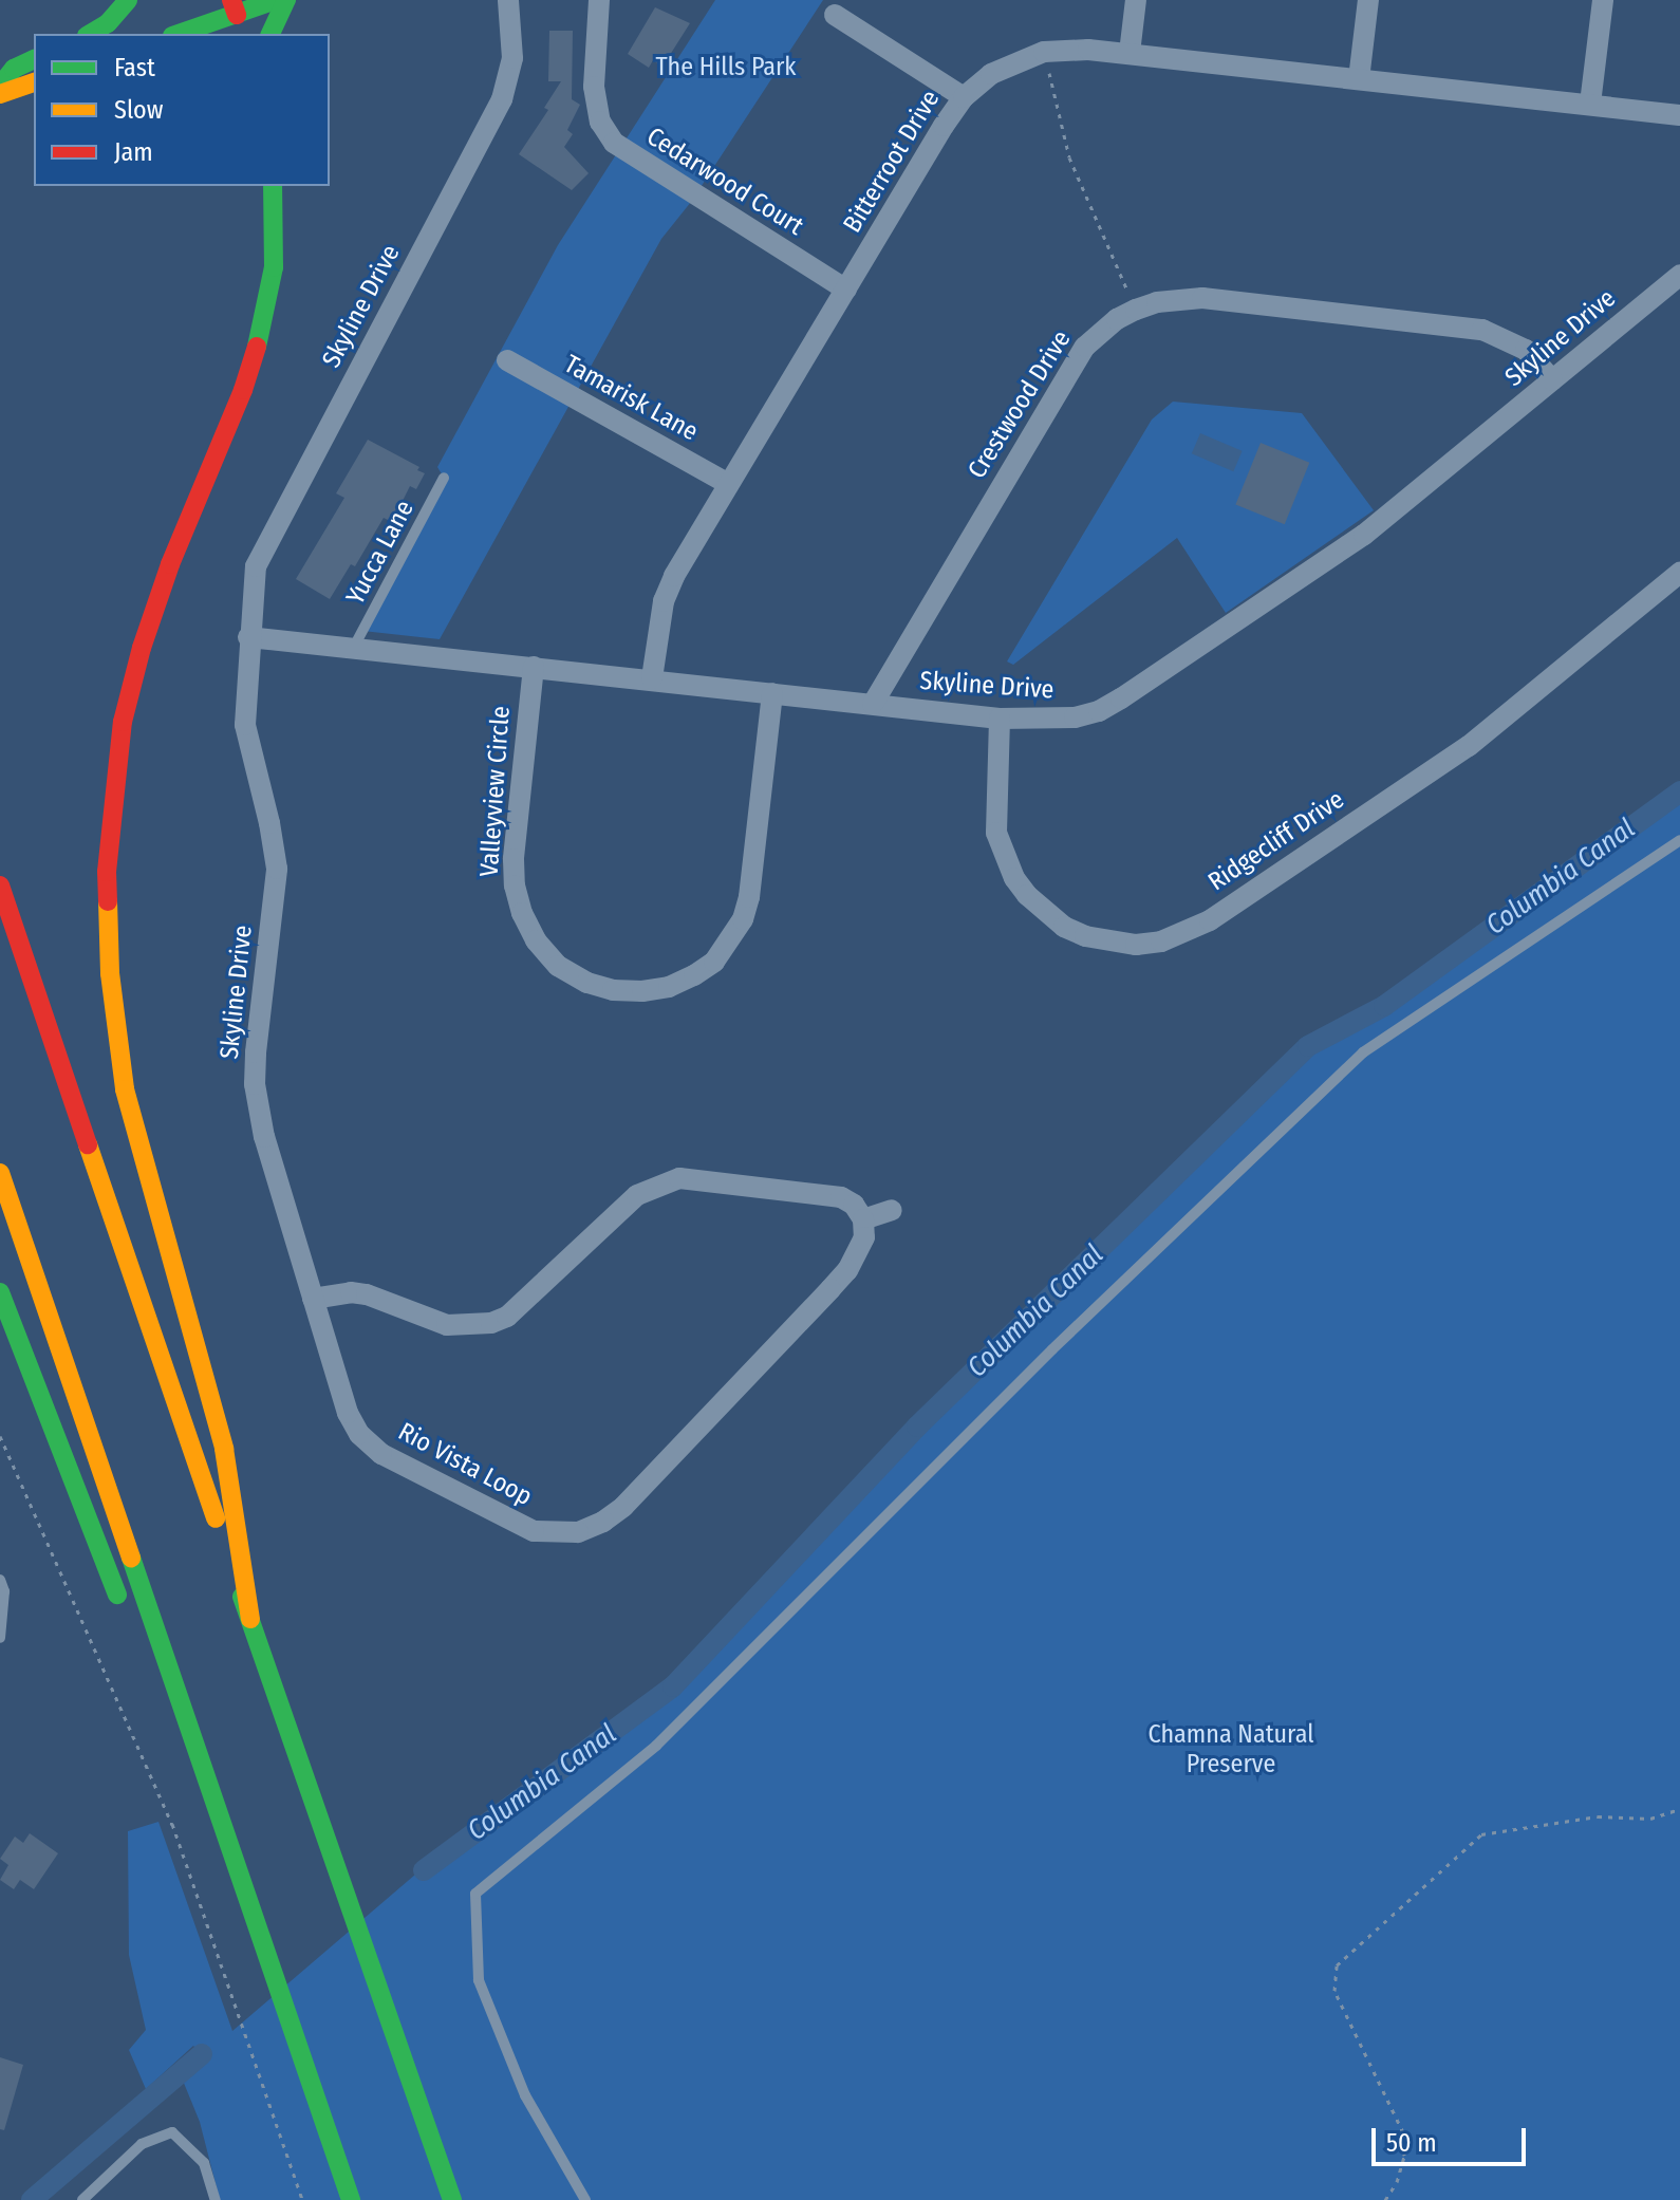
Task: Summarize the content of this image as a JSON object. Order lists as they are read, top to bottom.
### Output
{
  "streets": {
    "street": [
      "Bitterroot Drive",
      "Cedarwood Court",
      "Skyline Drive",
      "Tamarisk Lane",
      "Crestwood Drive",
      "Valleyview Circle",
      "Ridgecliff Drive",
      "Rio Vista Loop"
    ],
    "lane": ["Yucca Lane"]
  },
  "crossings": [
    ["Bitterroot Drive", "Cedarwood Court"],
    ["Bitterroot Drive", "Skyline Drive"],
    ["Bitterroot Drive", "Tamarisk Lane"],
    ["Skyline Drive", "Crestwood Drive"],
    ["Skyline Drive", "Yucca Lane"],
    ["Skyline Drive", "Valleyview Circle"],
    ["Skyline Drive", "Ridgecliff Drive"],
    ["Skyline Drive", "Rio Vista Loop"]
  ],
  "water": ["Columbia Canal"],
  "parks": ["The Hills Park", "Chamna Natural Preserve"],
  "legend": ["Fast", "Slow", "Jam"],
  "scale_bar": "50 m"
}
